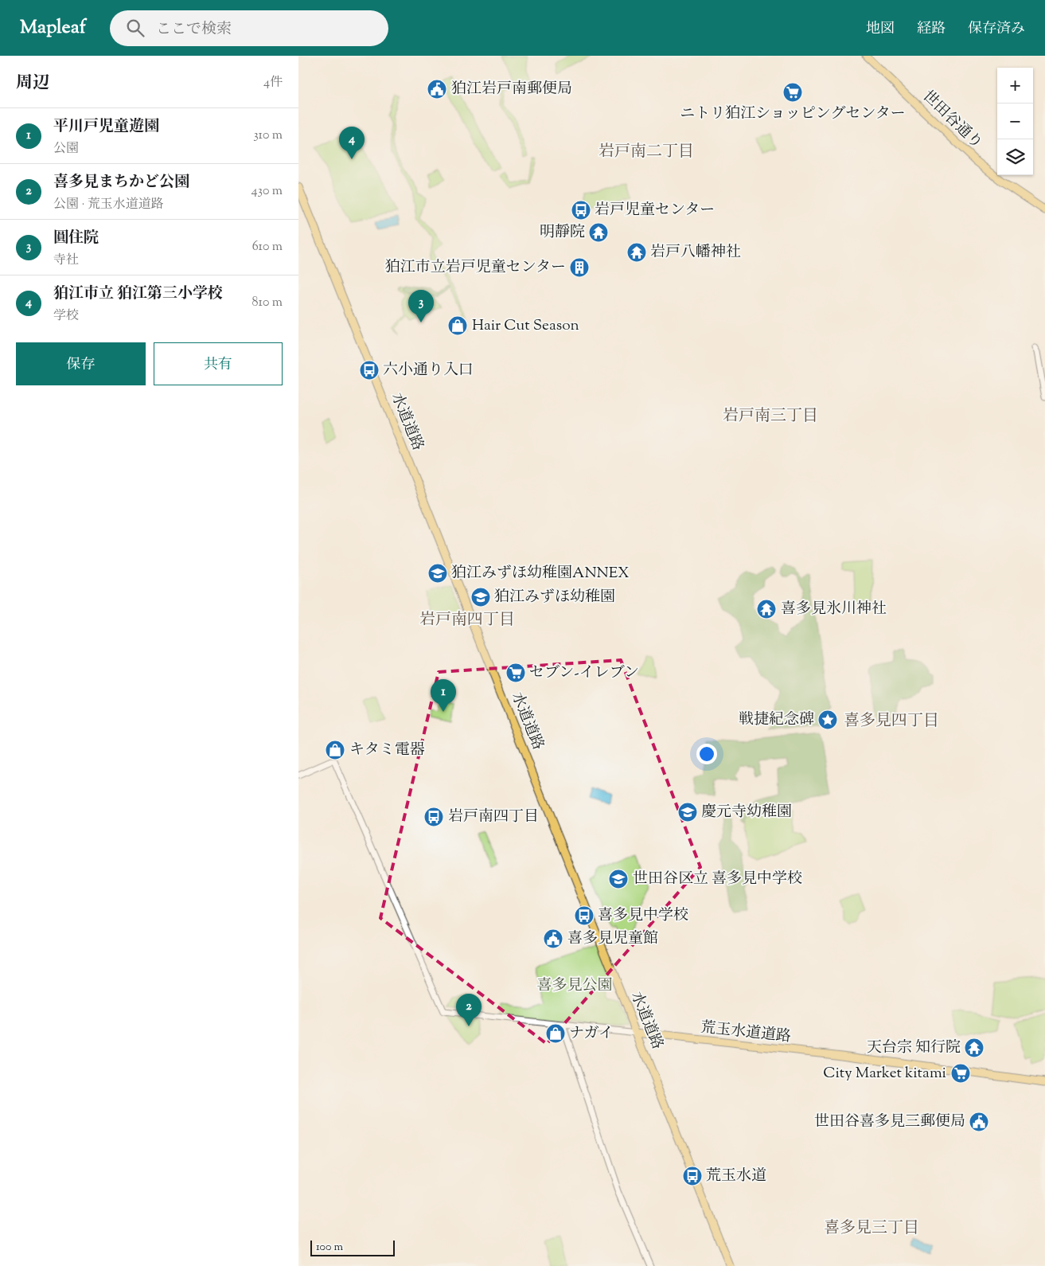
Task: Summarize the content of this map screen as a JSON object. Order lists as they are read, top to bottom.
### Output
{
  "streets": {
    "main road": ["世田谷通り", "水道道路", "荒玉水道道路"]
  },
  "crossings": [
    ["水道道路", "荒玉水道道路"]
  ],
  "districts": [
    "岩戸南二丁目",
    "岩戸南三丁目",
    "岩戸南四丁目",
    "喜多見四丁目",
    "喜多見三丁目"
  ],
  "parks": ["喜多見公園"],
  "places": {
    "public building": ["狛江岩戸南郵便局", "喜多見児童館", "世田谷喜多見三郵便局"],
    "supermarket": ["ニトリ狛江ショッピングセンター", "セブン-イレブン", "City Market kitami"],
    "bus stop": [
      "岩戸児童センター",
      "六小通り入口",
      "岩戸南四丁目",
      "喜多見中学校",
      "荒玉水道"
    ],
    "temple": [
      "明靜院",
      "岩戸八幡神社",
      "喜多見氷川神社",
      "天台宗 知行院"
    ],
    "building": ["狛江市立岩戸児童センター"],
    "shop": ["Hair Cut Season", "キタミ電器", "ナガイ"],
    "school or university": [
      "狛江みずほ幼稚園ANNEX",
      "狛江みずほ幼稚園",
      "慶元寺幼稚園",
      "世田谷区立 喜多見中学校"
    ],
    "place": ["戦捷紀念碑"]
  },
  "scale_bar": "100 m",
  "page": {
    "header": "Mapleaf",
    "search": "ここで検索",
    "nav": ["地図", "経路", "保存済み"],
    "heading": ["周辺", "4件"],
    "map_buttons": ["+", "−"],
    "list": [
      {
        "mark": "1",
        "name": "平川戸児童遊園",
        "note": "公園",
        "value": "310 m"
      },
      {
        "mark": "2",
        "name": "喜多見まちかど公園",
        "note": "公園 · 荒玉水道道路",
        "value": "430 m"
      },
      {
        "mark": "3",
        "name": "圓住院",
        "note": "寺社",
        "value": "610 m"
      },
      {
        "mark": "4",
        "name": "狛江市立 狛江第三小学校",
        "note": "学校",
        "value": "810 m"
      }
    ],
    "pins": [
      "4",
      "3",
      "1",
      "2"
    ],
    "buttons": ["保存", "共有"],
    "scale": "100 m"
  }
}
